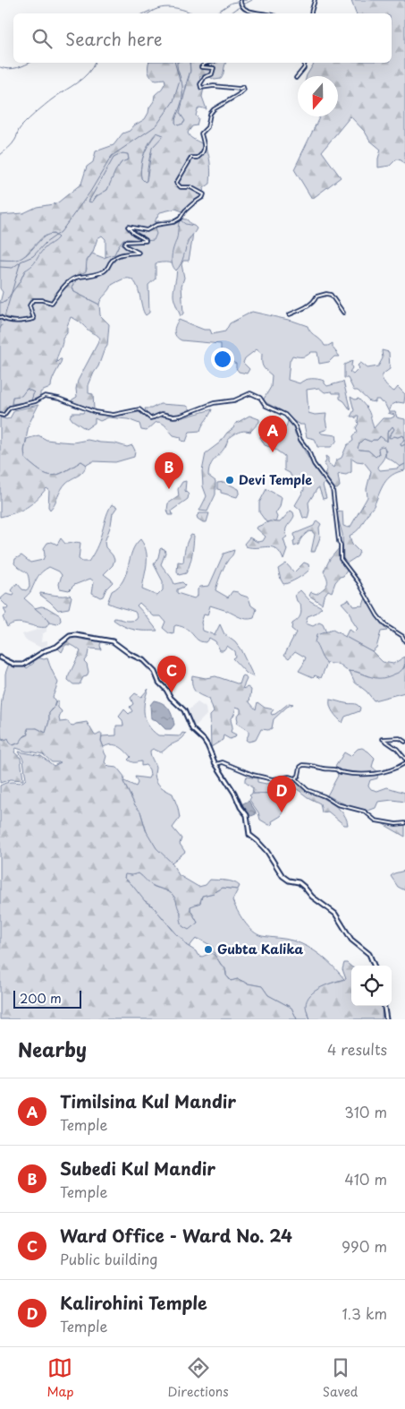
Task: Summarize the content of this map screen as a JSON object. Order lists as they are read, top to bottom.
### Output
{
  "places": ["Devi Temple", "Gubta Kalika"],
  "scale_bar": "200 m",
  "north": "bottom",
  "page": {
    "search": "Search here",
    "pins": [
      "A",
      "B",
      "C",
      "D"
    ],
    "scale": "200 m",
    "heading": ["Nearby", "4 results"],
    "list": [
      {
        "mark": "A",
        "name": "Timilsina Kul Mandir",
        "note": "Temple",
        "value": "310 m"
      },
      {
        "mark": "B",
        "name": "Subedi Kul Mandir",
        "note": "Temple",
        "value": "410 m"
      },
      {
        "mark": "C",
        "name": "Ward Office - Ward No. 24",
        "note": "Public building",
        "value": "990 m"
      },
      {
        "mark": "D",
        "name": "Kalirohini Temple",
        "note": "Temple",
        "value": "1.3 km"
      }
    ],
    "nav": ["Map", "Directions", "Saved"]
  }
}
